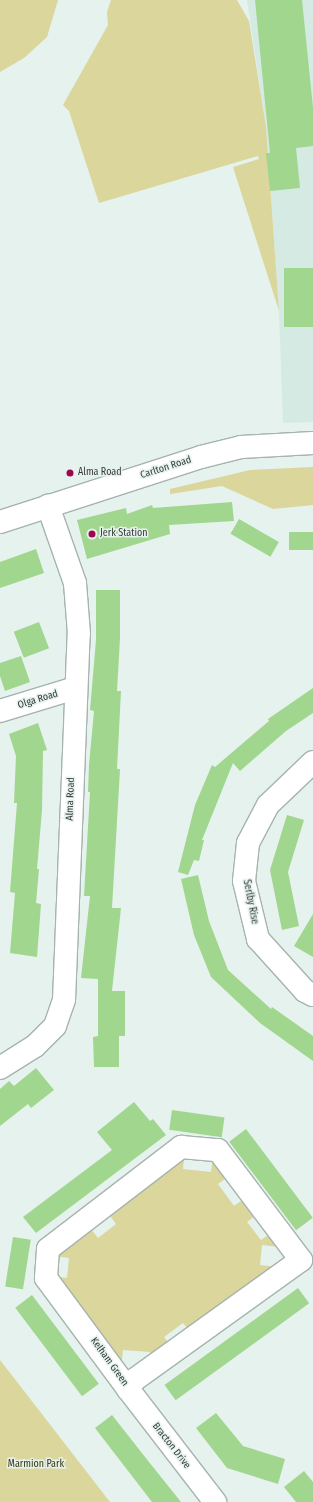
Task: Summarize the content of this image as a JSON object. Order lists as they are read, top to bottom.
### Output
{
  "streets": {
    "street": [
      "Carlton Road",
      "Olga Road",
      "Alma Road",
      "Serlby Rise",
      "Kelham Green",
      "Bracton Drive"
    ]
  },
  "crossings": [
    ["Carlton Road", "Alma Road"],
    ["Olga Road", "Alma Road"],
    ["Kelham Green", "Bracton Drive"]
  ],
  "parks": ["Marmion Park"],
  "places": ["Alma Road", "Jerk Station"]
}
